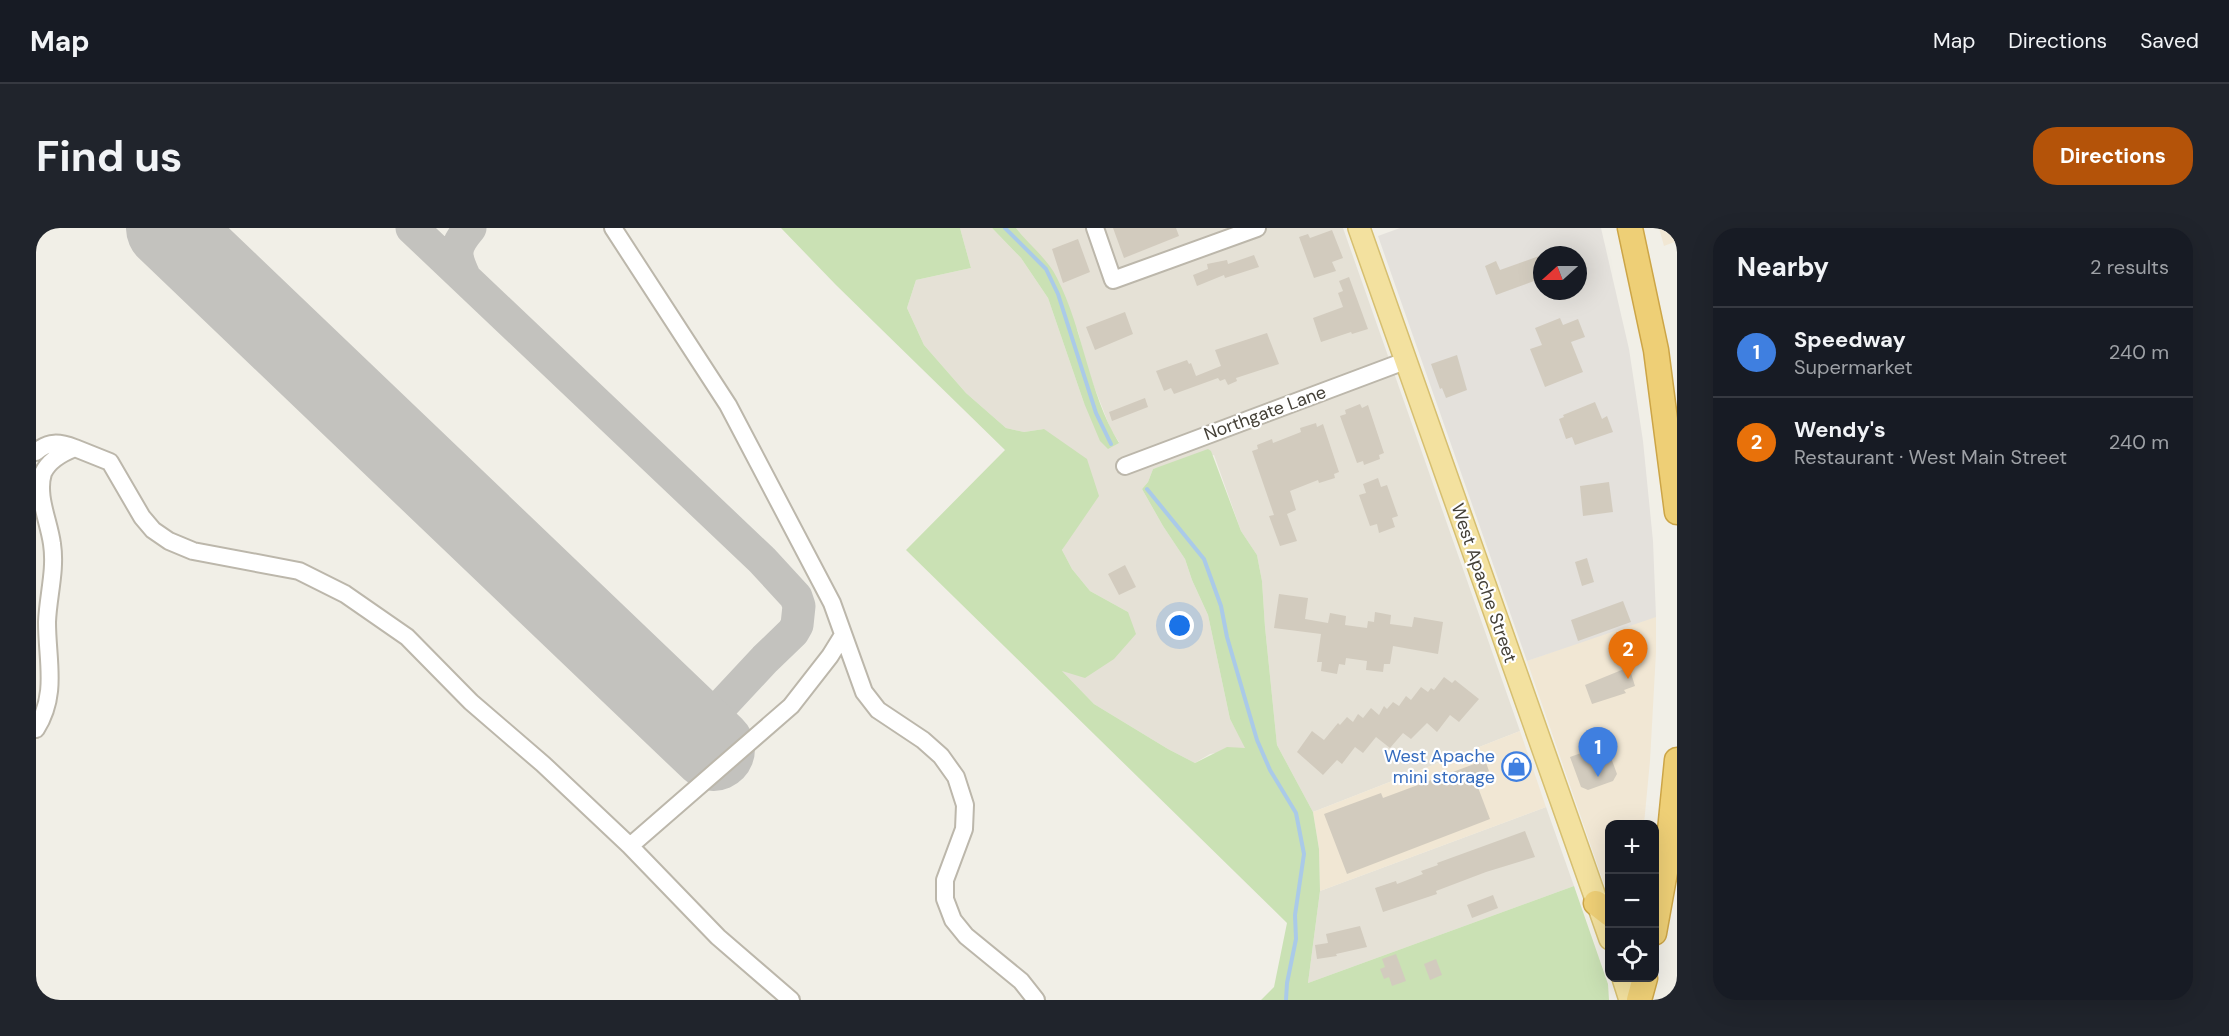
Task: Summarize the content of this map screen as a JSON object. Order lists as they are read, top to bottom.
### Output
{
  "streets": {
    "main road": ["West Apache Street"],
    "street": ["Northgate Lane"]
  },
  "crossings": [
    ["Northgate Lane", "West Apache Street"]
  ],
  "places": {
    "shop": ["West Apache mini storage"]
  },
  "north": "left",
  "page": {
    "header": "Map",
    "nav": ["Map", "Directions", "Saved"],
    "buttons": "Directions",
    "title": "Find us",
    "heading": ["Nearby", "2 results"],
    "list": [
      {
        "mark": "1",
        "name": "Speedway",
        "note": "Supermarket",
        "value": "240 m"
      },
      {
        "mark": "2",
        "name": "Wendy's",
        "note": "Restaurant · West Main Street",
        "value": "240 m"
      }
    ],
    "pins": ["2", "1"],
    "map_buttons": ["+", "−"]
  }
}
